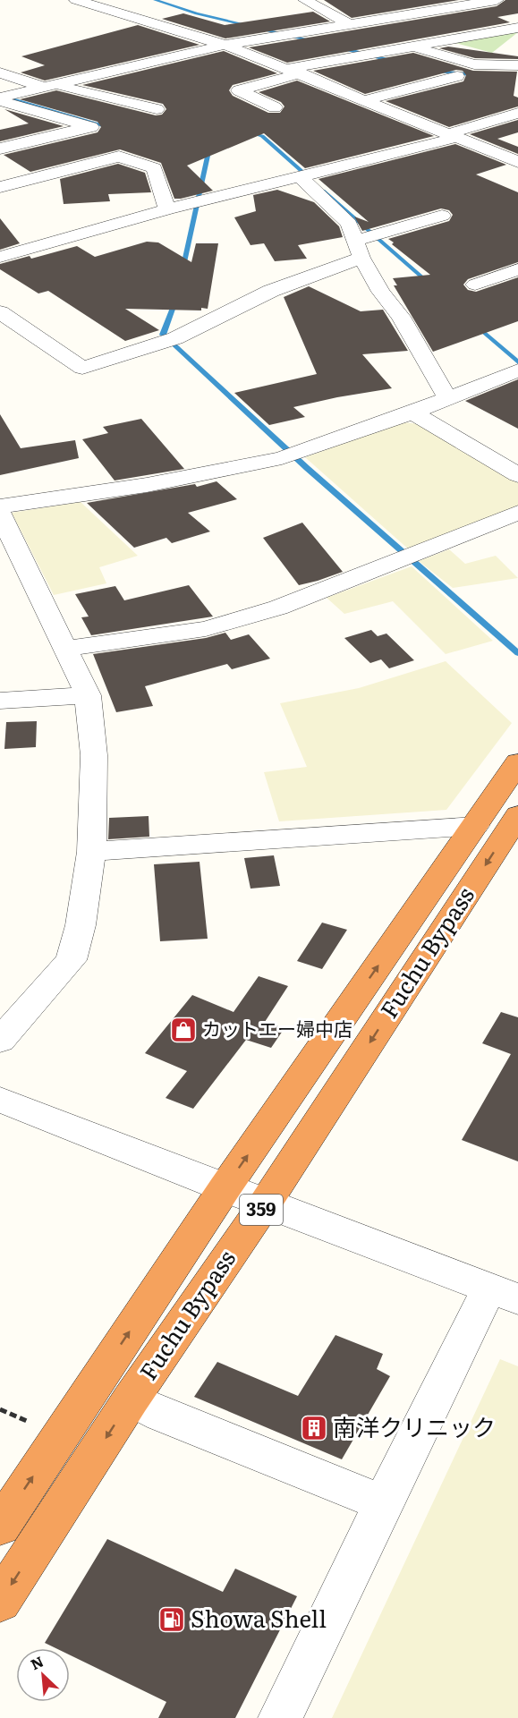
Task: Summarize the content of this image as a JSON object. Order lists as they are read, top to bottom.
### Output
{
  "streets": {
    "highway": ["Fuchu Bypass", "359"]
  },
  "places": {
    "shop": ["カットエー婦中店"],
    "building": ["南洋クリニック"],
    "fuel station": ["Showa Shell"]
  },
  "north": "top left"
}
